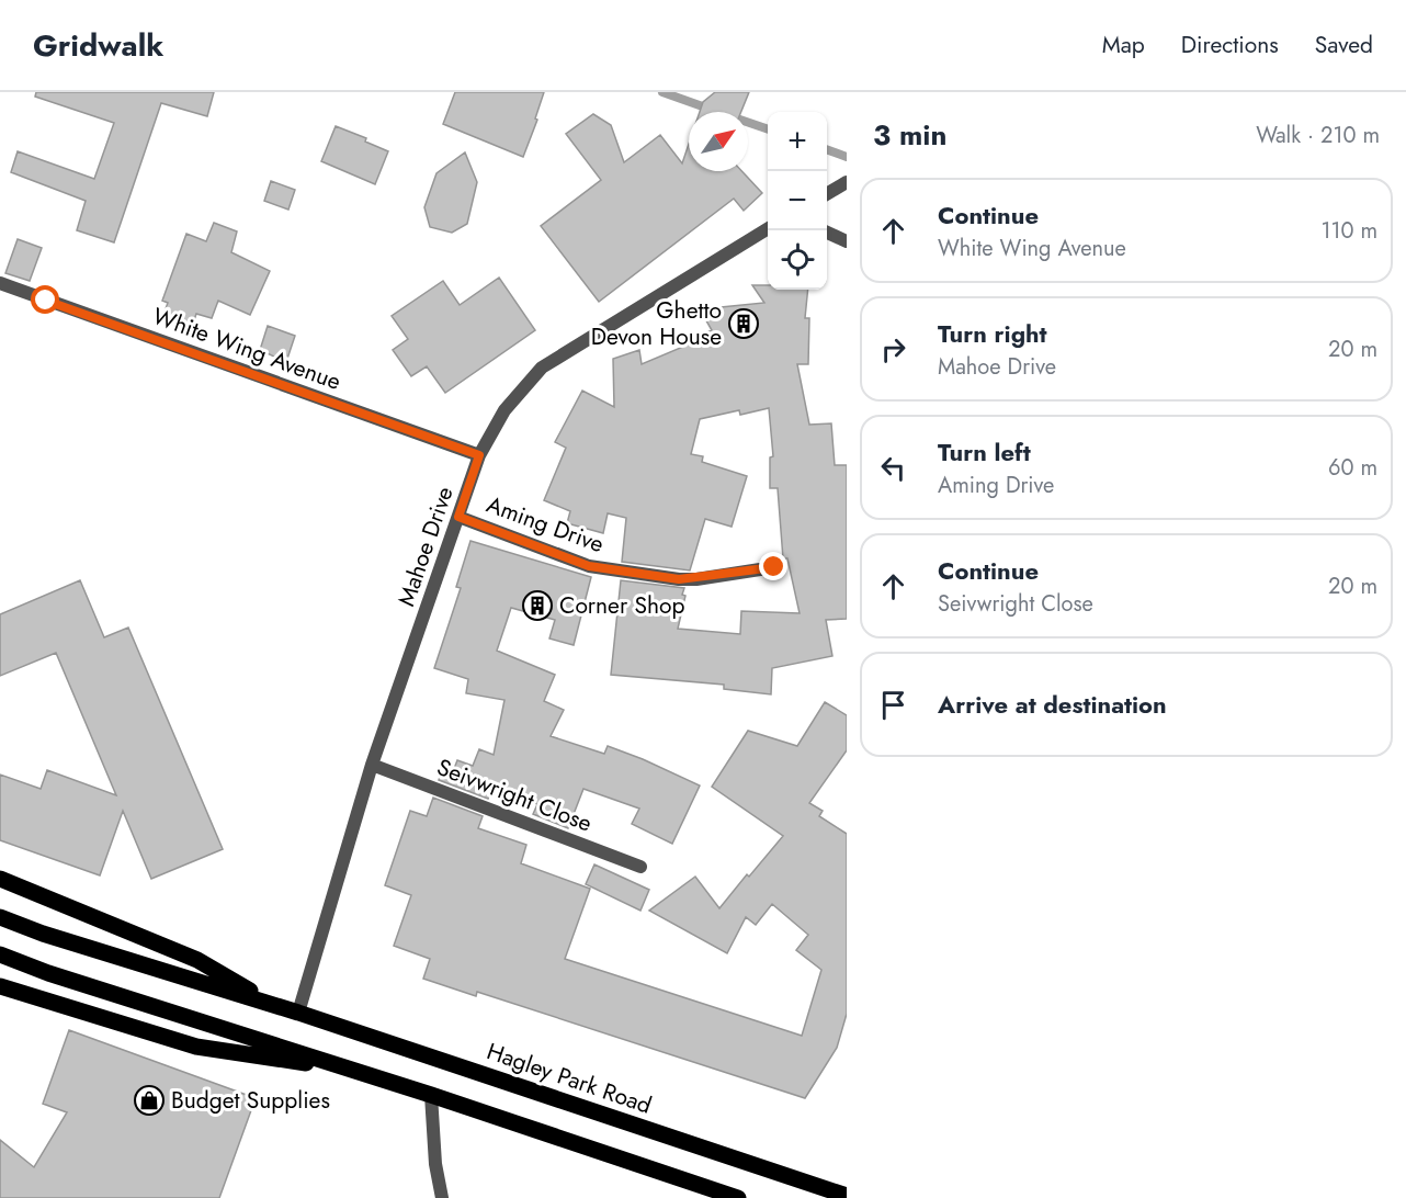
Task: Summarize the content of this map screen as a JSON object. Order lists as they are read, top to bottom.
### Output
{
  "streets": {
    "main road": ["Hagley Park Road"],
    "street": [
      "White Wing Avenue",
      "Aming Drive",
      "Mahoe Drive",
      "Seivwright Close"
    ]
  },
  "crossings": [
    ["White Wing Avenue", "Mahoe Drive"],
    ["Aming Drive", "Mahoe Drive"],
    ["Mahoe Drive", "Seivwright Close"],
    ["Mahoe Drive", "Hagley Park Road"]
  ],
  "places": {
    "building": ["Ghetto Devon House", "Corner Shop"],
    "shop": ["Budget Supplies"]
  },
  "north": "top right",
  "page": {
    "header": "Gridwalk",
    "nav": ["Map", "Directions", "Saved"],
    "heading": ["3 min", "Walk · 210 m"],
    "map_buttons": ["+", "−"],
    "list": [
      ["Continue", "White Wing Avenue", "110 m"],
      ["Turn right", "Mahoe Drive", "20 m"],
      ["Turn left", "Aming Drive", "60 m"],
      ["Continue", "Seivwright Close", "20 m"],
      "Arrive at destination"
    ]
  }
}
